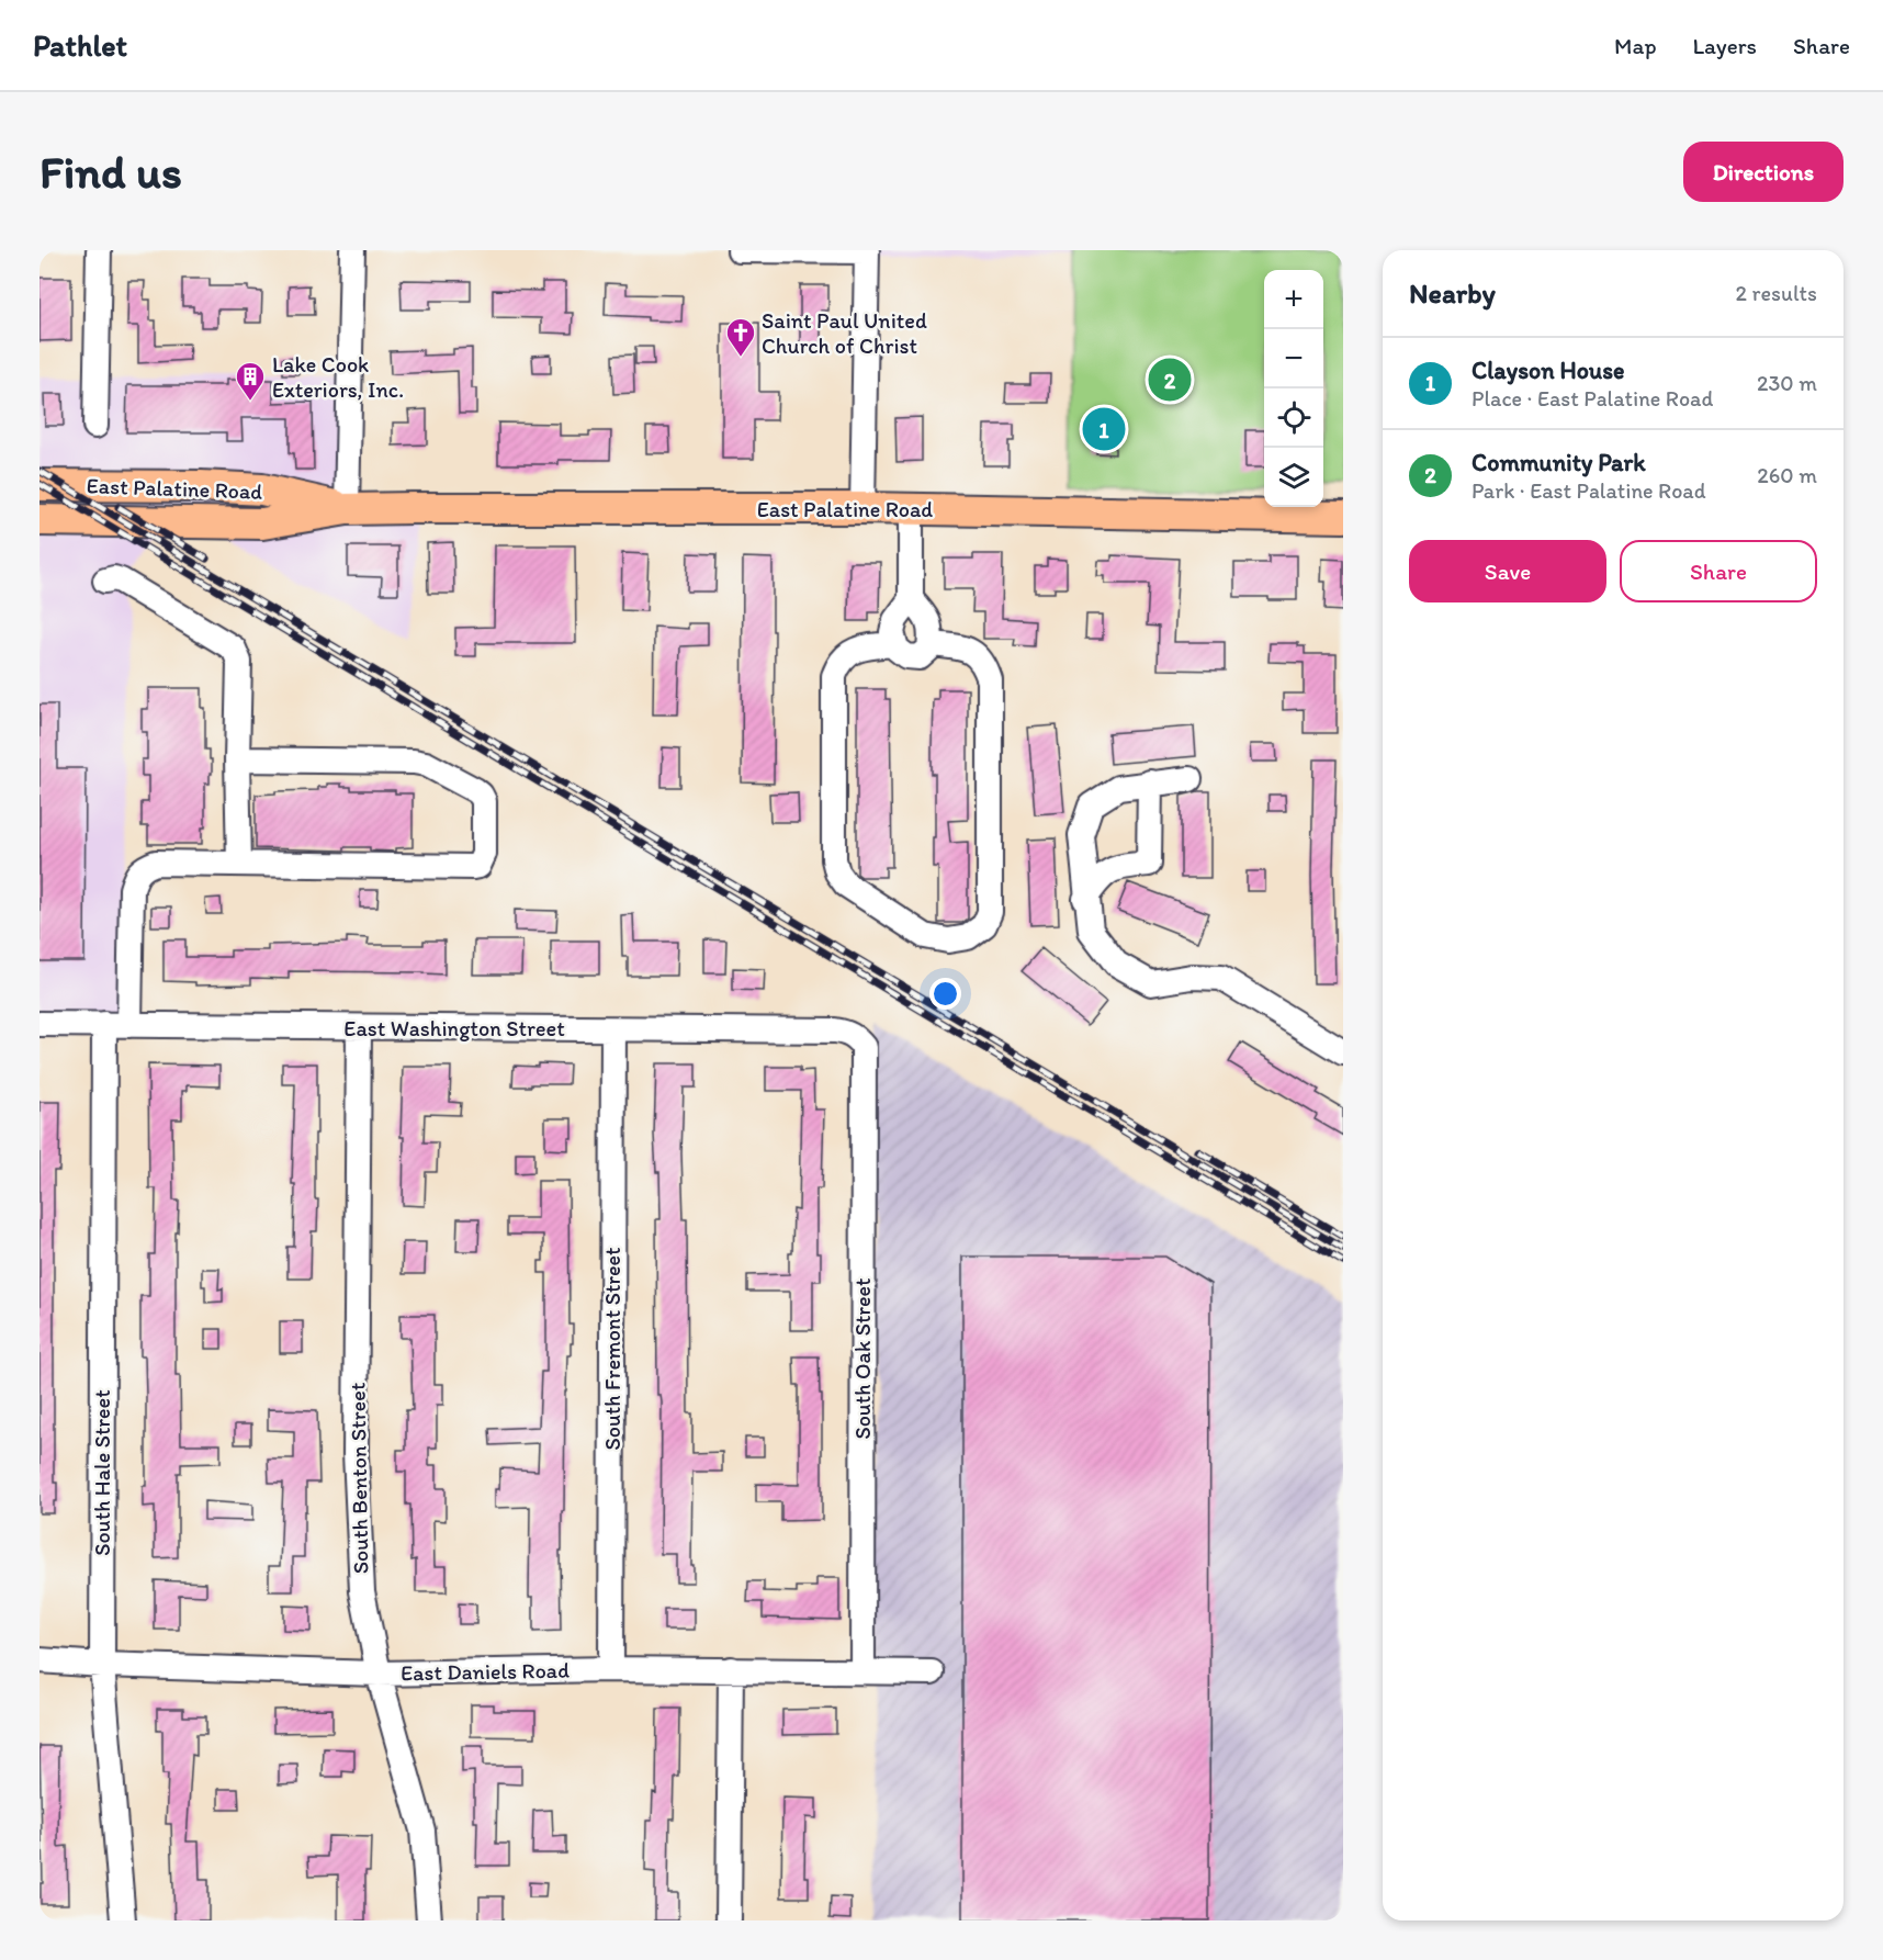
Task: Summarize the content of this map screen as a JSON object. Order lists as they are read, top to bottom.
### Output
{
  "streets": {
    "main road": ["East Palatine Road"],
    "street": [
      "East Washington Street",
      "South Fremont Street",
      "South Oak Street",
      "South Hale Street",
      "South Benton Street",
      "East Daniels Road"
    ]
  },
  "crossings": [
    ["East Washington Street", "South Fremont Street"],
    ["East Washington Street", "South Oak Street"],
    ["East Washington Street", "South Hale Street"],
    ["East Washington Street", "South Benton Street"],
    ["South Fremont Street", "East Daniels Road"],
    ["South Oak Street", "East Daniels Road"],
    ["South Hale Street", "East Daniels Road"],
    ["South Benton Street", "East Daniels Road"]
  ],
  "places": {
    "church": ["Saint Paul United Church of Christ"],
    "building": ["Lake Cook Exteriors, Inc."]
  },
  "page": {
    "header": "Pathlet",
    "nav": ["Map", "Layers", "Share"],
    "buttons": [
      "Directions",
      ["Save", "Share"]
    ],
    "title": "Find us",
    "heading": ["Nearby", "2 results"],
    "map_buttons": ["+", "−"],
    "list": [
      {
        "mark": "1",
        "name": "Clayson House",
        "note": "Place · East Palatine Road",
        "value": "230 m"
      },
      {
        "mark": "2",
        "name": "Community Park",
        "note": "Park · East Palatine Road",
        "value": "260 m"
      }
    ],
    "pins": ["2", "1"]
  }
}
